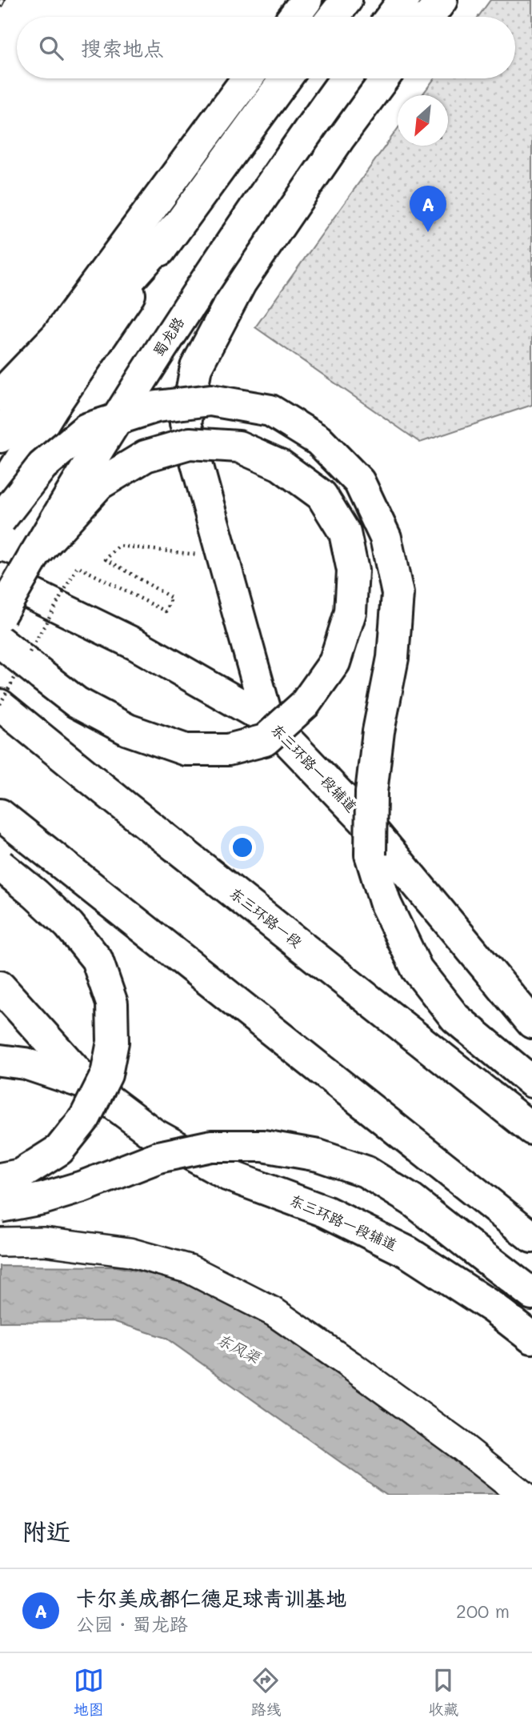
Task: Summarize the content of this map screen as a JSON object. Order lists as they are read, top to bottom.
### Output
{
  "streets": {
    "main road": ["蜀龙路", "东三环路一段辅道", "东三环路一段"]
  },
  "water": ["东风渠"],
  "north": "bottom left",
  "page": {
    "search": "搜索地点",
    "pins": "A",
    "heading": "附近",
    "list": [
      {
        "mark": "A",
        "name": "卡尔美成都仁德足球青训基地",
        "note": "公园 · 蜀龙路",
        "value": "200 m"
      }
    ],
    "nav": ["地图", "路线", "收藏"]
  }
}
